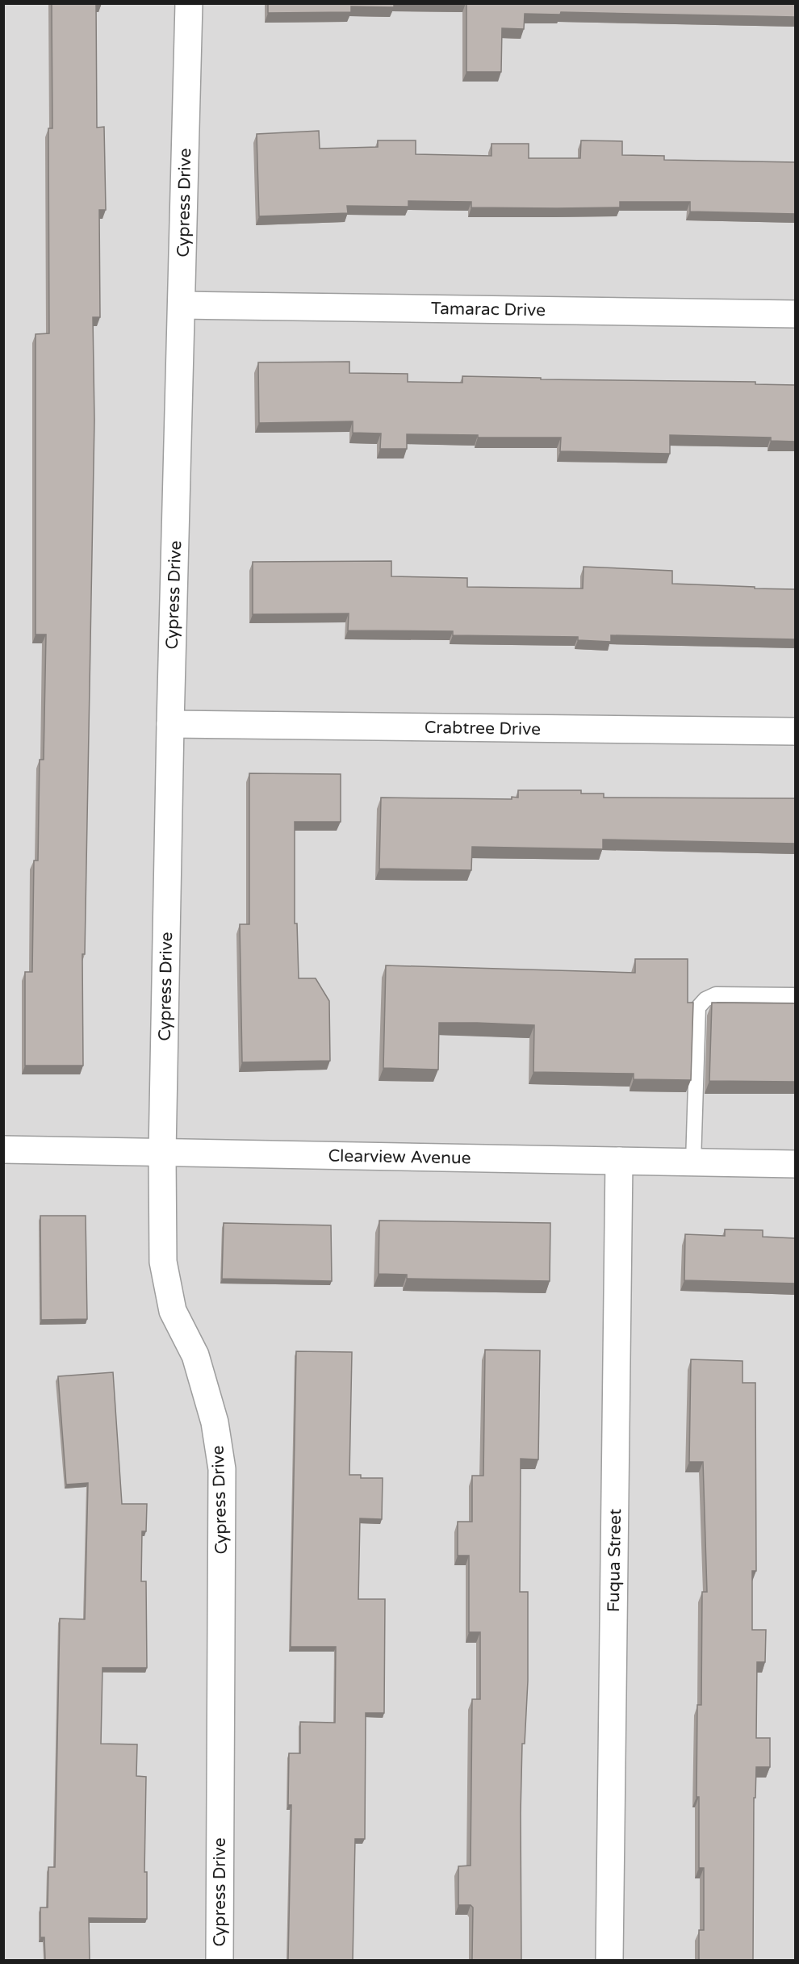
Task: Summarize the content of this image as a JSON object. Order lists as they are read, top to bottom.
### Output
{
  "streets": {
    "street": [
      "Cypress Drive",
      "Tamarac Drive",
      "Crabtree Drive",
      "Clearview Avenue",
      "Fuqua Street"
    ]
  },
  "crossings": [
    ["Cypress Drive", "Tamarac Drive"],
    ["Cypress Drive", "Crabtree Drive"],
    ["Cypress Drive", "Clearview Avenue"],
    ["Clearview Avenue", "Fuqua Street"]
  ]
}
